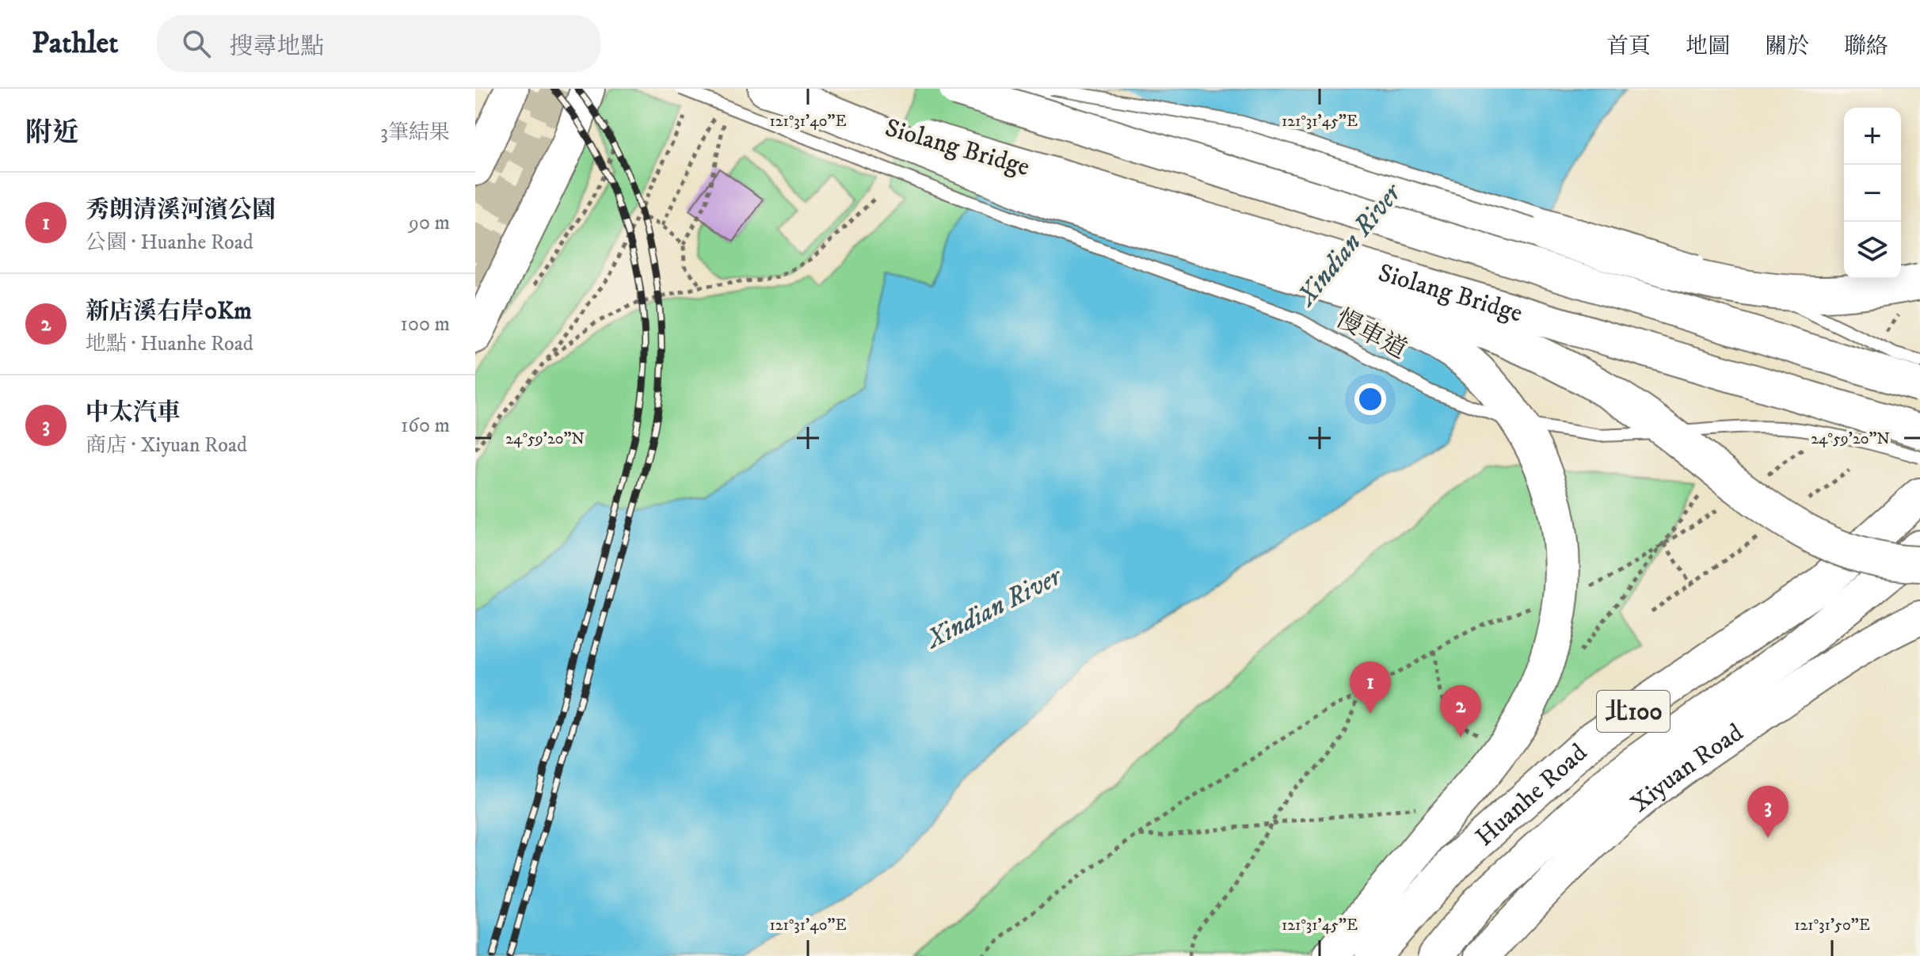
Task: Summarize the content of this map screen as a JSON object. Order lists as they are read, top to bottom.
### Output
{
  "streets": {
    "highway": ["北100", "Huanhe Road"],
    "main road": ["Siolang Bridge", "Xiyuan Road"],
    "lane": ["慢車道"]
  },
  "water": ["Xindian River"],
  "page": {
    "header": "Pathlet",
    "search": "搜尋地點",
    "nav": [
      "首頁",
      "地圖",
      "關於",
      "聯絡"
    ],
    "heading": ["附近", "3筆結果"],
    "map_buttons": ["+", "−"],
    "list": [
      {
        "mark": "1",
        "name": "秀朗清溪河濱公園",
        "note": "公園 · Huanhe Road",
        "value": "90 m"
      },
      {
        "mark": "2",
        "name": "新店溪右岸0Km",
        "note": "地點 · Huanhe Road",
        "value": "100 m"
      },
      {
        "mark": "3",
        "name": "中太汽車",
        "note": "商店 · Xiyuan Road",
        "value": "160 m"
      }
    ],
    "pins": ["1", "2", "3"]
  },
  "coordinates": [
    "121°31'40\"E",
    "121°31'45\"E",
    "24°59'20\"N",
    "121°31'50\"E"
  ]
}
